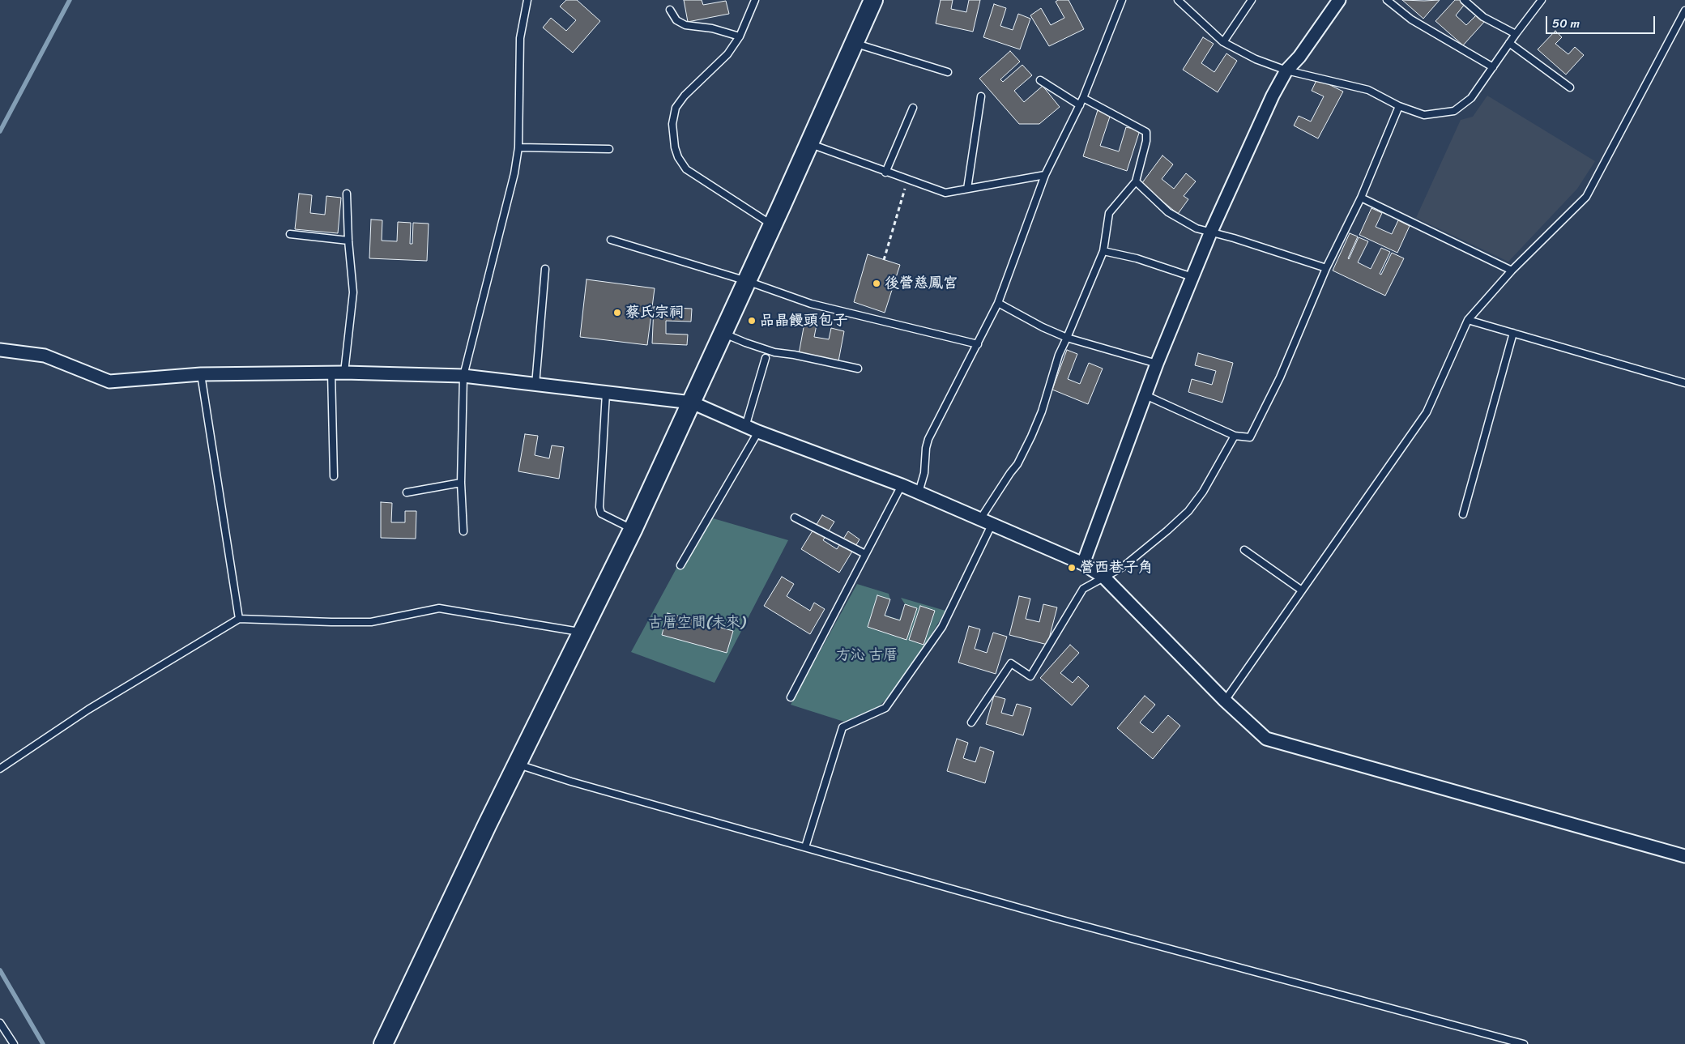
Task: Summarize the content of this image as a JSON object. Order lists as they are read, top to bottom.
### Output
{
  "parks": ["古厝空間(未來)", "方沁 古厝"],
  "places": [
    "後營慈鳳宮",
    "蔡氏宗祠",
    "品晶饅頭包子",
    "營西巷子角"
  ],
  "scale_bar": "50 m"
}
